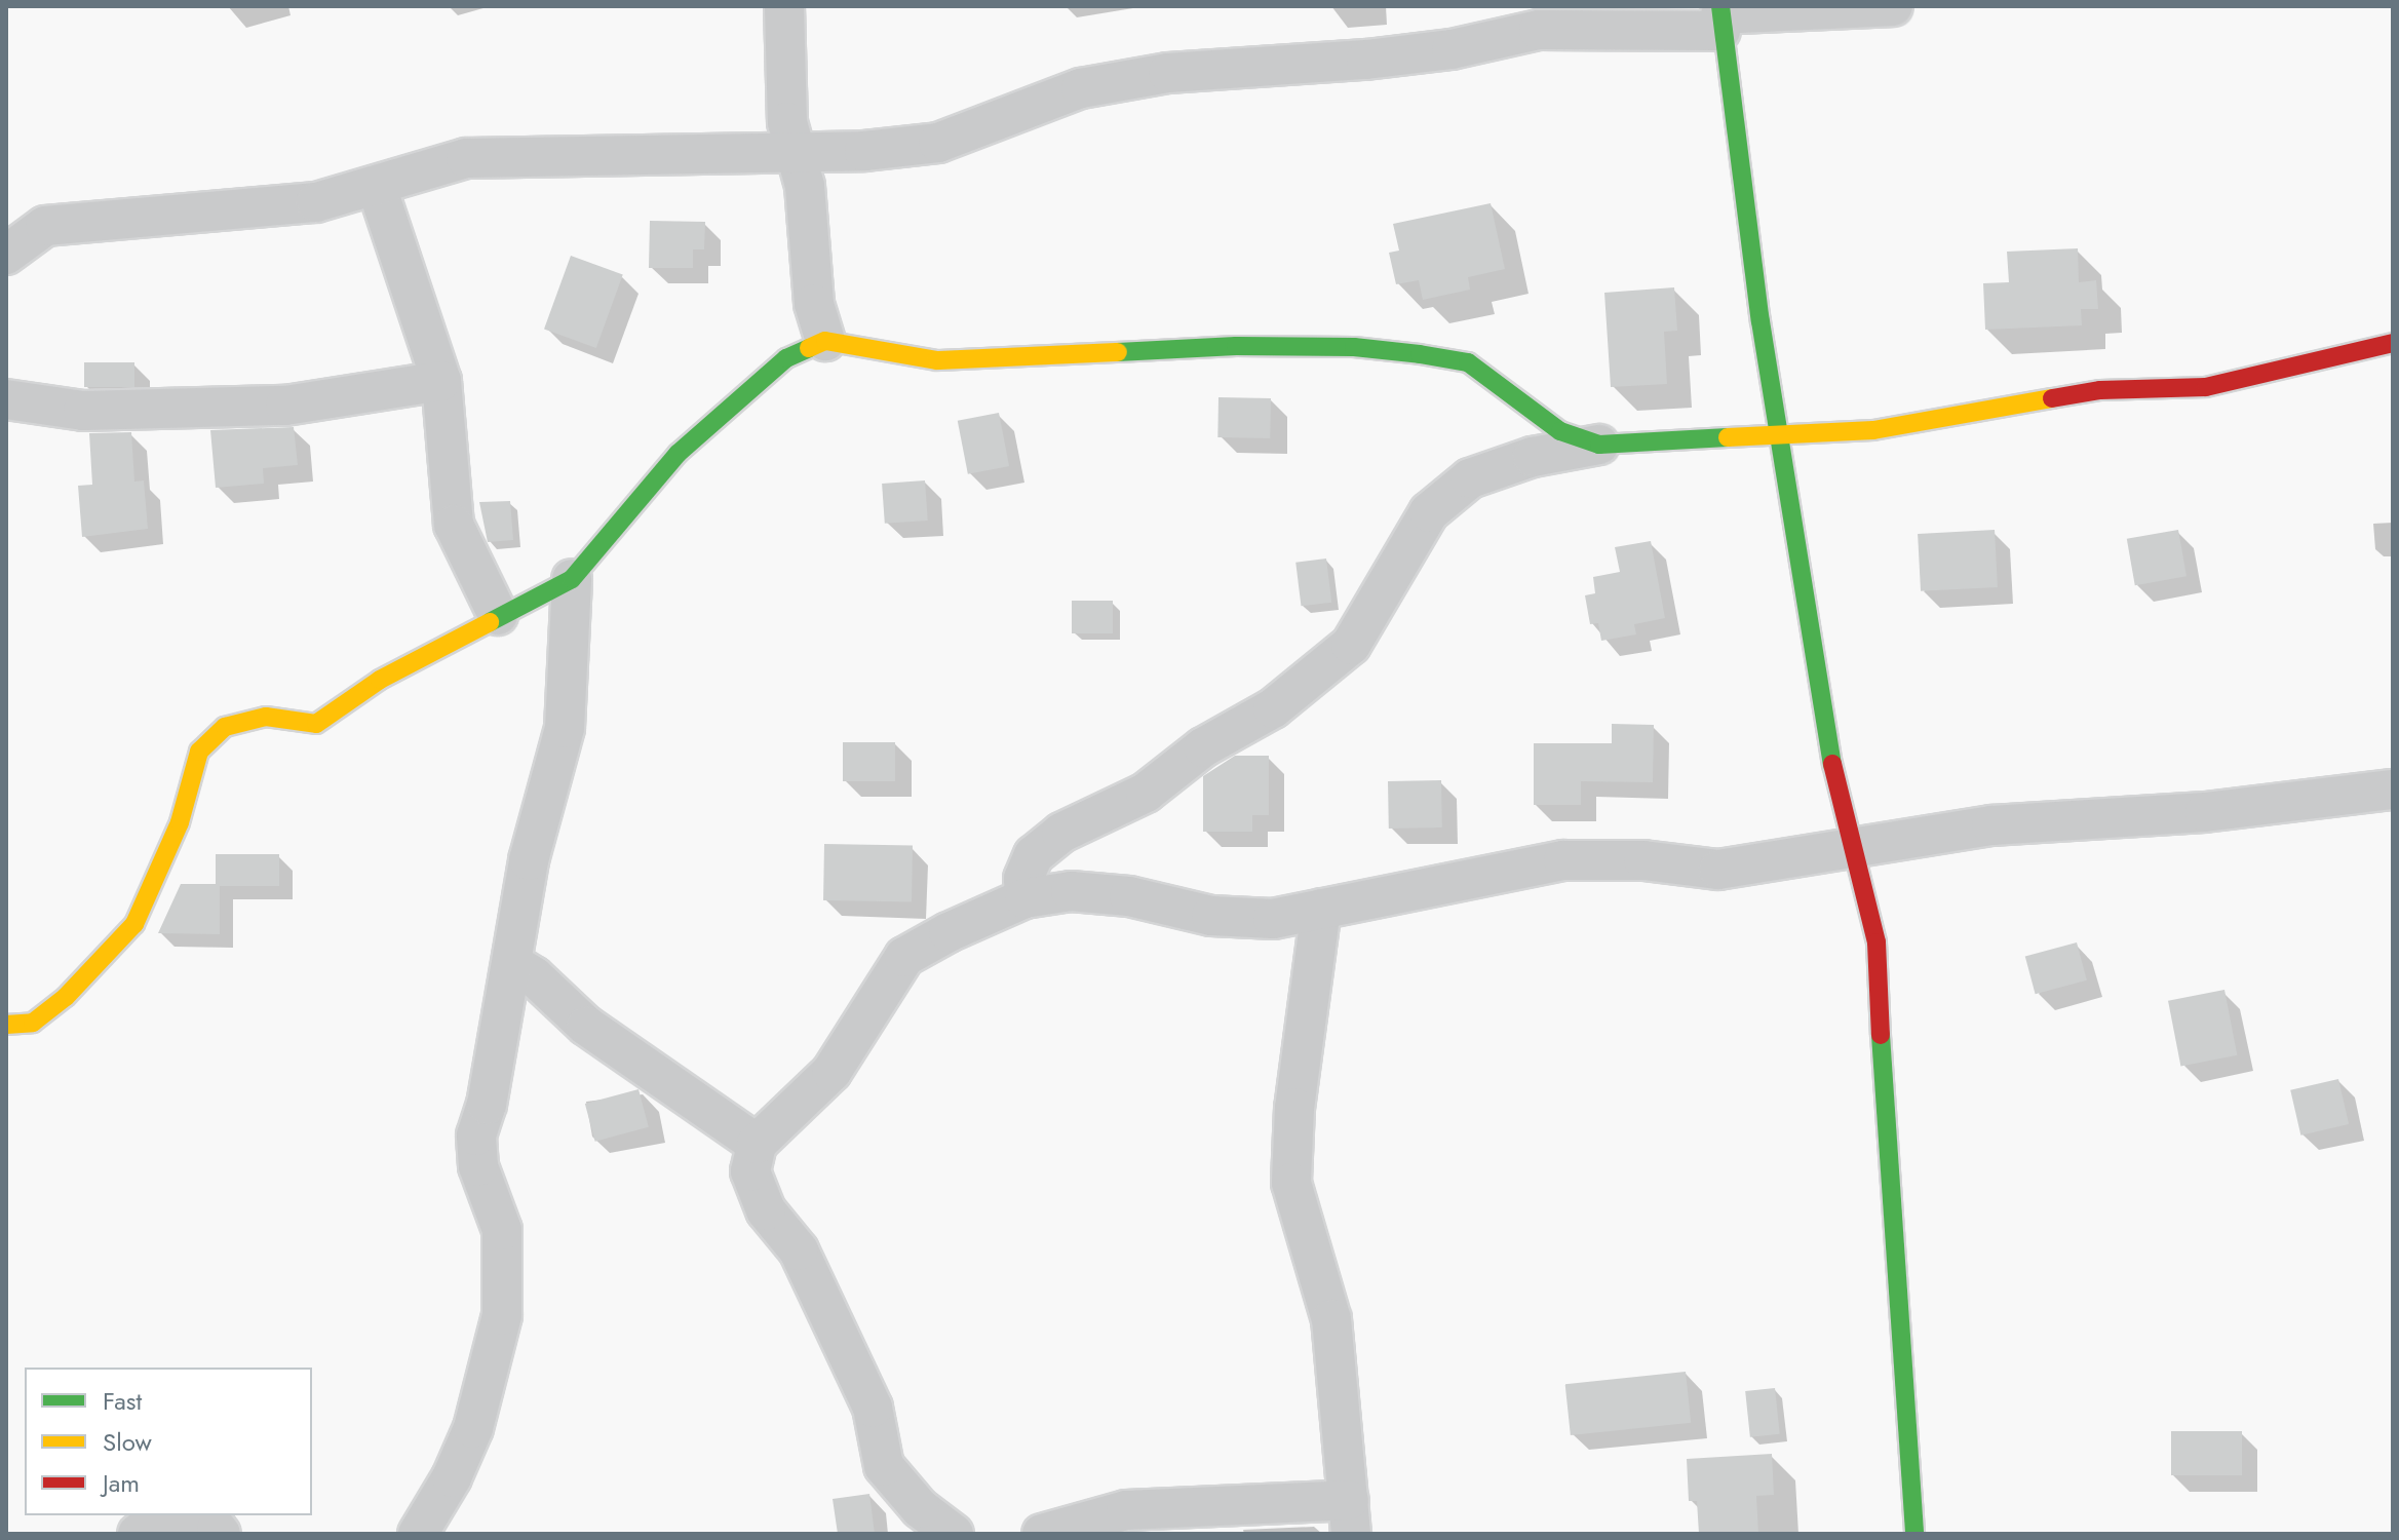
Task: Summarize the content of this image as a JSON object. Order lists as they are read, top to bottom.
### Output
{
  "legend": ["Fast", "Slow", "Jam"]
}
